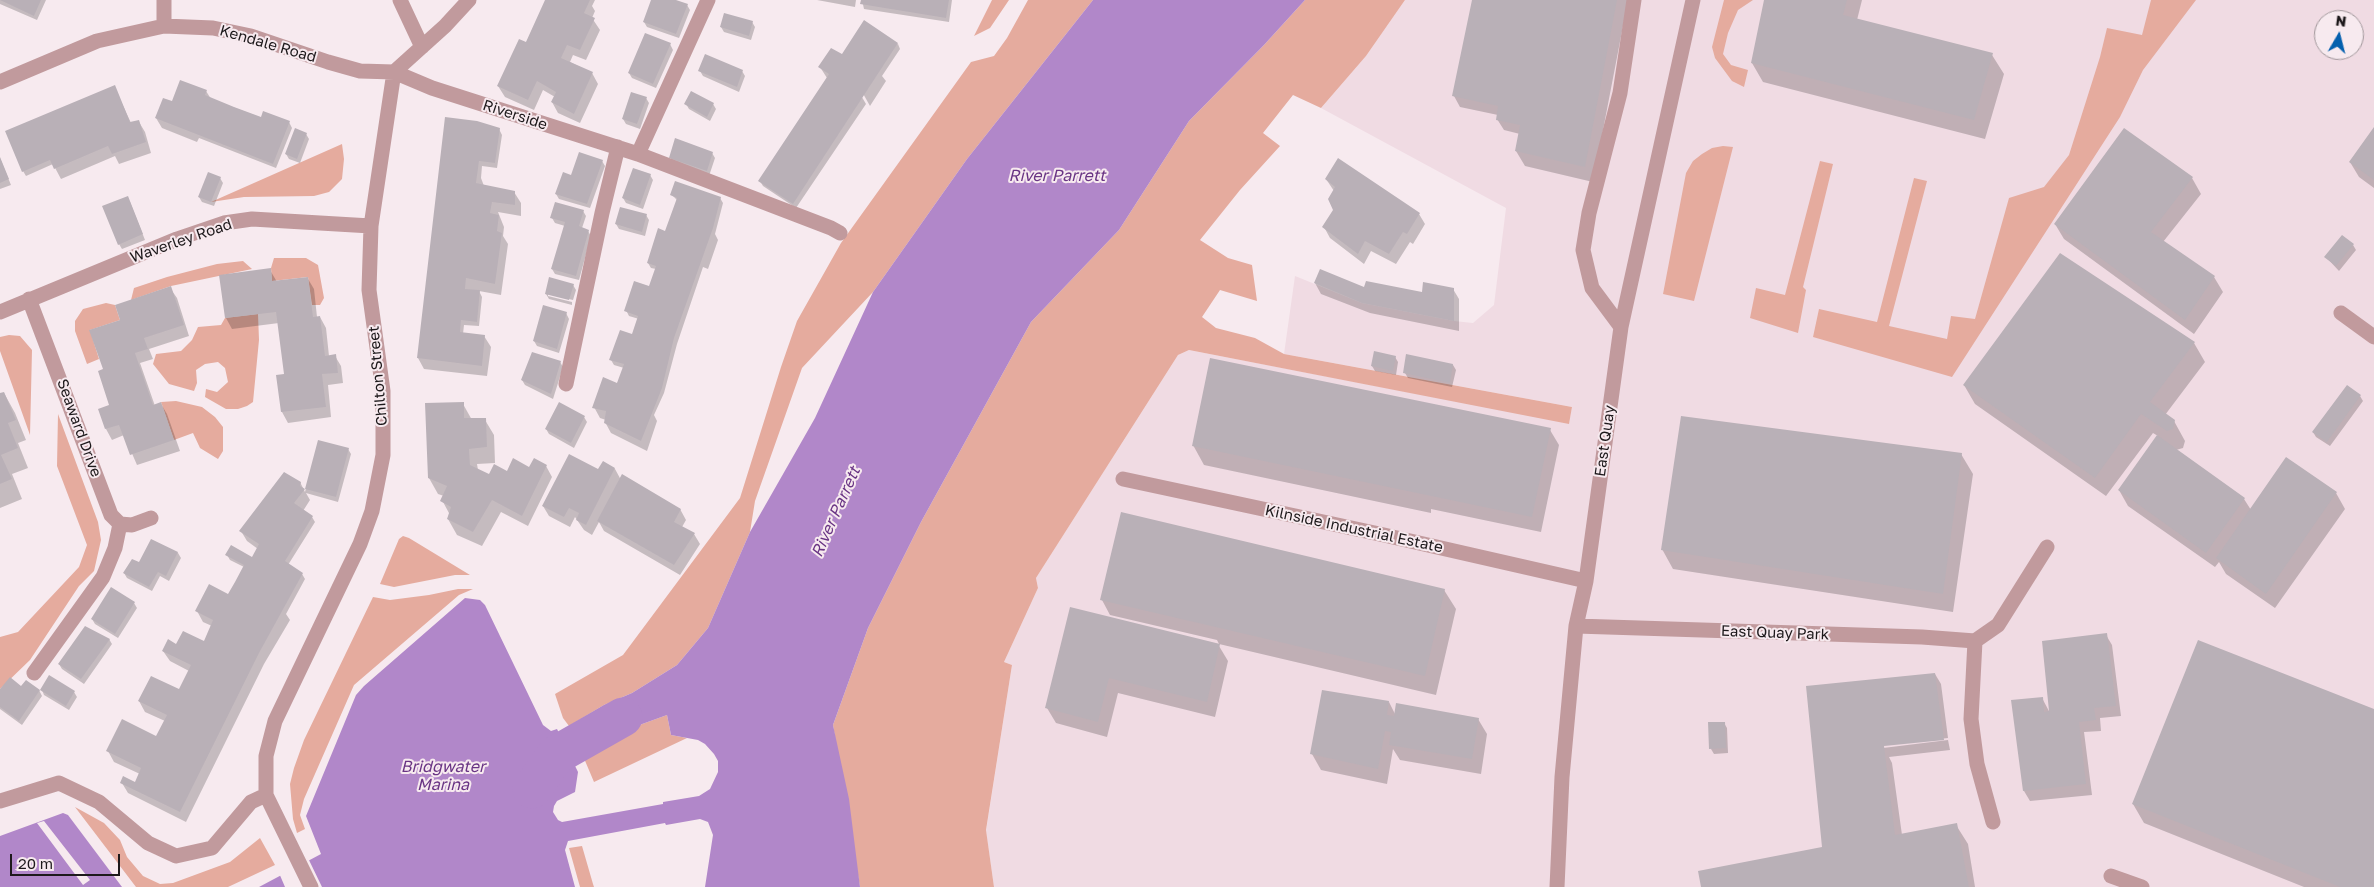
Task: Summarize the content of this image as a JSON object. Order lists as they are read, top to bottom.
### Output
{
  "streets": {
    "street": [
      "Kendale Road",
      "Riverside",
      "Waverley Road",
      "Chilton Street",
      "Seaward Drive",
      "East Quay",
      "Kilnside Industrial Estate",
      "East Quay Park"
    ]
  },
  "crossings": [
    ["Kendale Road", "Riverside"],
    ["Kendale Road", "Chilton Street"],
    ["Riverside", "Chilton Street"],
    ["Waverley Road", "Chilton Street"],
    ["Waverley Road", "Seaward Drive"],
    ["East Quay", "Kilnside Industrial Estate"],
    ["East Quay", "East Quay Park"]
  ],
  "water": ["River Parrett", "Bridgwater Marina"],
  "scale_bar": "20 m",
  "north": "top"
}
